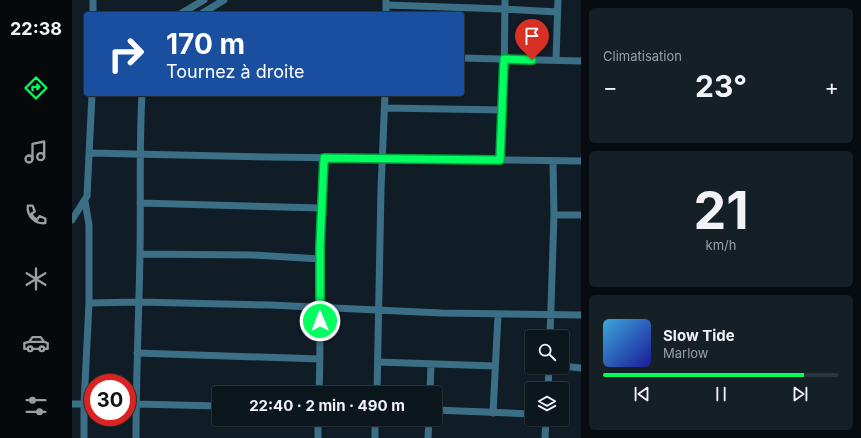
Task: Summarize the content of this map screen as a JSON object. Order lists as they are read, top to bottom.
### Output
{
  "page": {
    "tabs": "22:38",
    "tile": [
      "Climatisation",
      ["21", "km/h"]
    ],
    "turn": ["170 m", "Tournez à droite"],
    "heat": ["−", "23°", "+"],
    "song": ["Slow Tide", "Marlow"],
    "limit": "30",
    "trip": "22:40 · 2 min · 490 m"
  }
}
